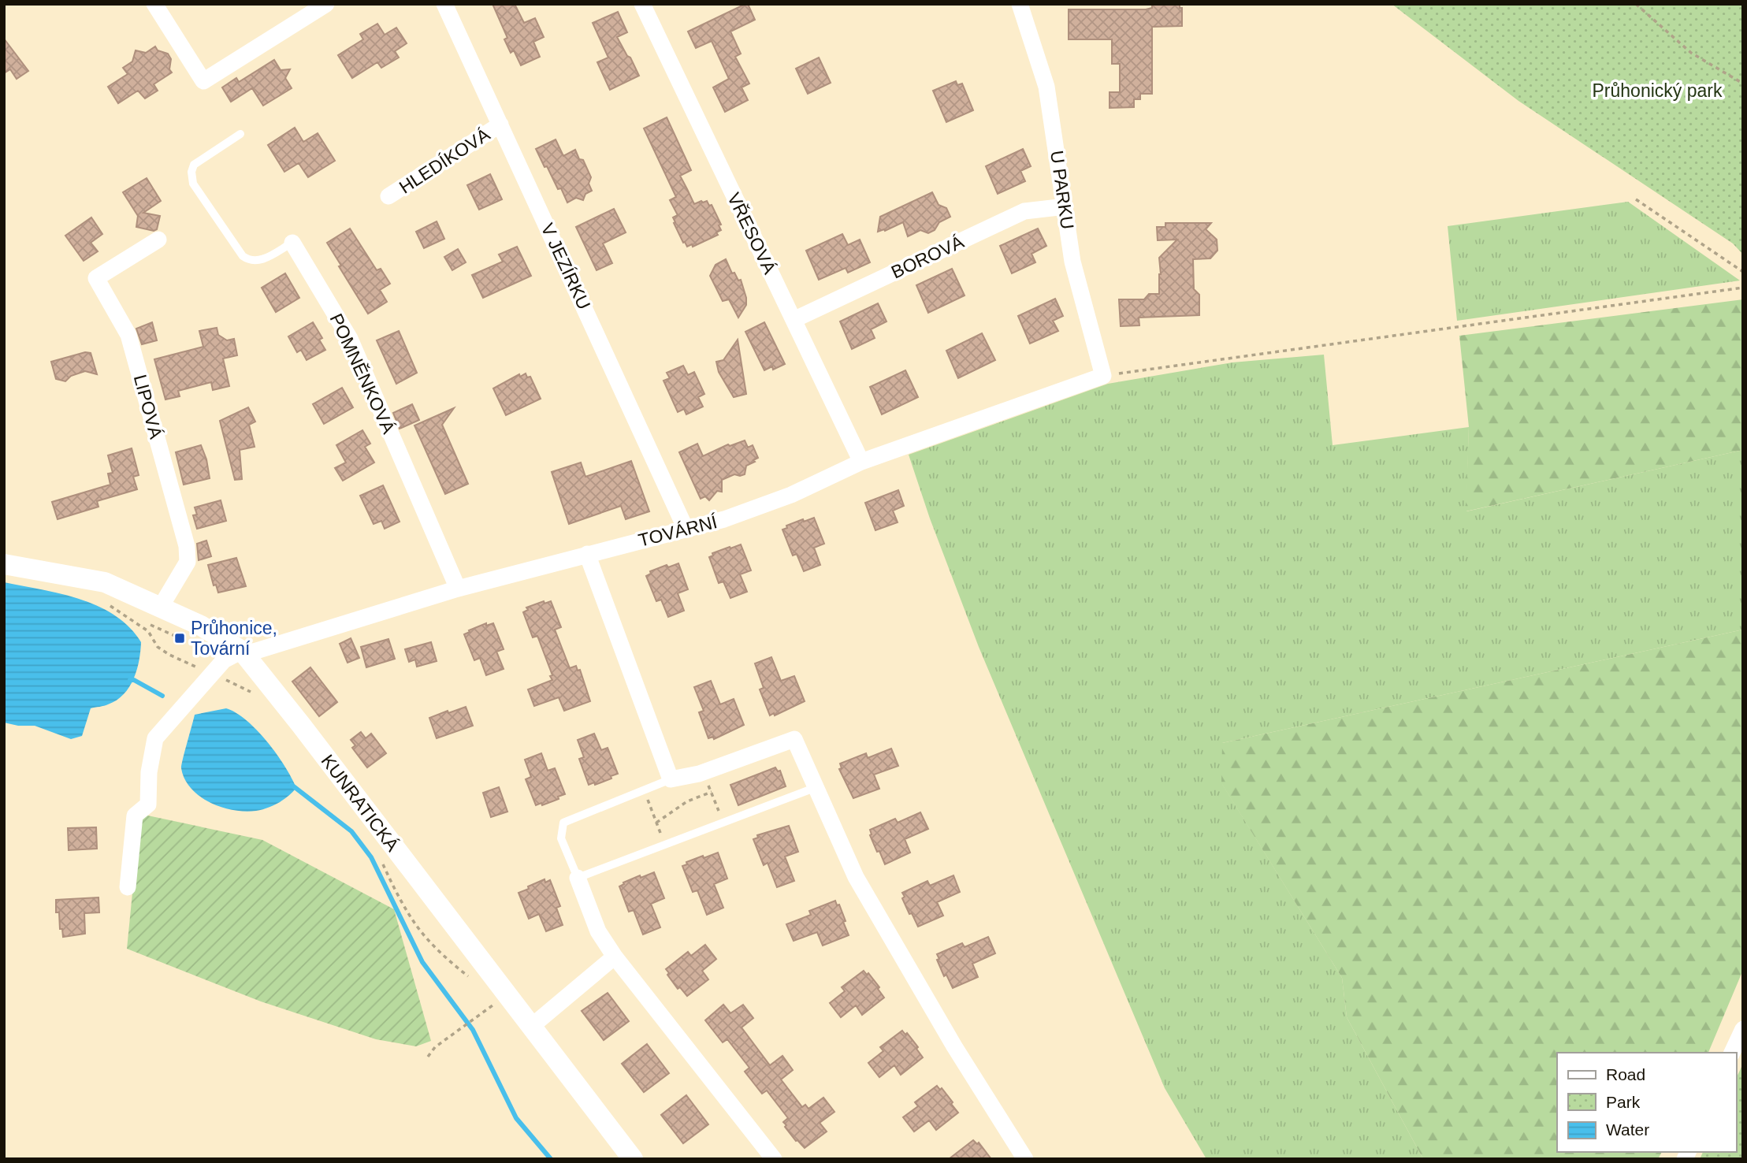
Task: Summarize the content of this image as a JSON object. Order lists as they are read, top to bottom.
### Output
{
  "streets": {
    "street": [
      "HLEDÍKOVÁ",
      "U PARKU",
      "VŘESOVÁ",
      "BOROVÁ",
      "V JEZÍRKU",
      "POMNĚNKOVÁ",
      "LIPOVÁ",
      "TOVÁRNÍ",
      "KUNRATICKÁ"
    ]
  },
  "crossings": [
    ["HLEDÍKOVÁ", "V JEZÍRKU"],
    ["U PARKU", "BOROVÁ"],
    ["U PARKU", "TOVÁRNÍ"],
    ["VŘESOVÁ", "BOROVÁ"],
    ["VŘESOVÁ", "TOVÁRNÍ"],
    ["V JEZÍRKU", "TOVÁRNÍ"],
    ["POMNĚNKOVÁ", "TOVÁRNÍ"],
    ["LIPOVÁ", "KUNRATICKÁ"],
    ["TOVÁRNÍ", "KUNRATICKÁ"]
  ],
  "parks": ["Průhonický park"],
  "places": {
    "transit": ["Průhonice, Tovární"]
  },
  "legend": ["Road", "Park", "Water"]
}
